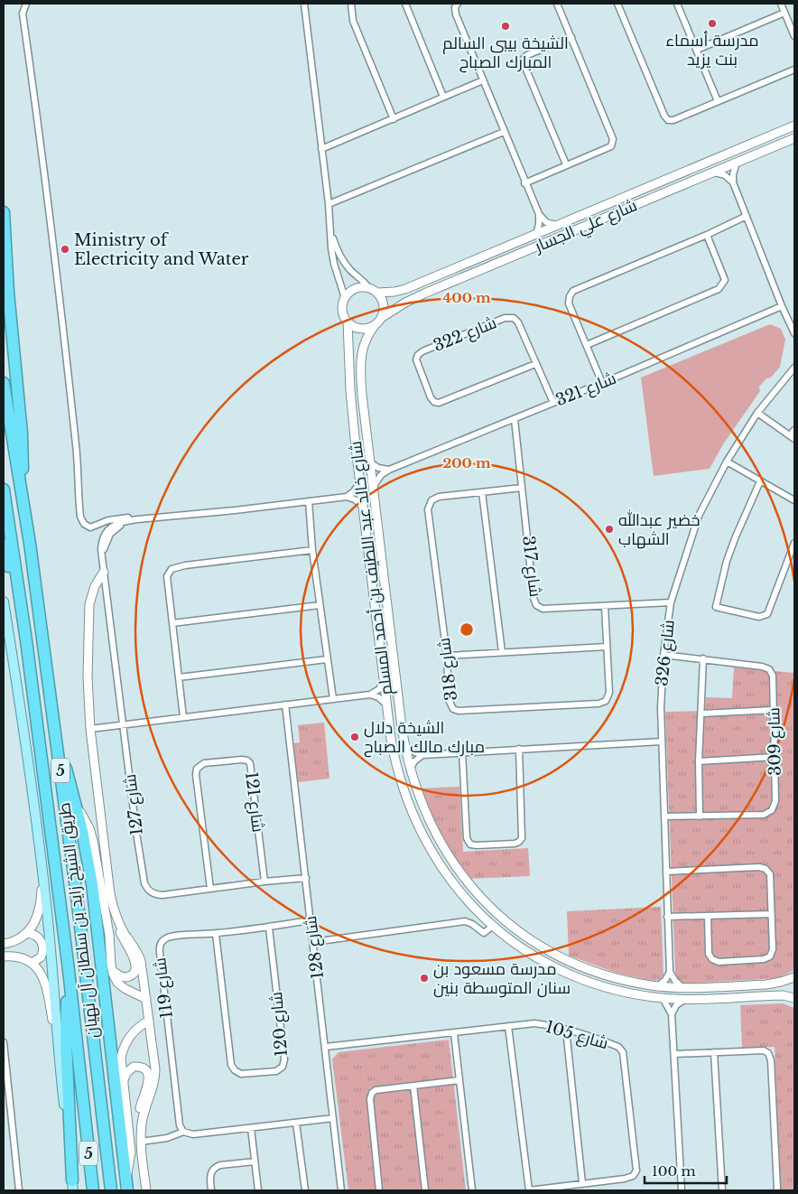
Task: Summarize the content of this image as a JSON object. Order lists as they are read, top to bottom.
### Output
{
  "streets": {
    "highway": ["5", "طريق الشيخ زايد بن سلطان آل نهيان"],
    "street": [
      "شارع علي الجسار",
      "شارع 322",
      "شارع 321",
      "شارع 317",
      "شارع خالد عبد اللطيف بن أحمد المسلم",
      "شارع 326",
      "شارع 318",
      "شارع 309",
      "شارع 121",
      "شارع 127",
      "شارع 128",
      "شارع 119",
      "شارع 120",
      "شارع 105"
    ]
  },
  "crossings": [
    ["شارع علي الجسار", "شارع خالد عبد اللطيف بن أحمد المسلم"],
    ["شارع 322", "شارع 321"],
    ["شارع 321", "شارع 317"],
    ["شارع 321", "شارع خالد عبد اللطيف بن أحمد المسلم"],
    ["شارع 317", "شارع 326"],
    ["شارع 317", "شارع 318"],
    ["شارع 326", "شارع 309"],
    ["5", "طريق الشيخ زايد بن سلطان آل نهيان"],
    ["شارع 121", "شارع 127"],
    ["شارع 127", "شارع 128"],
    ["شارع 128", "شارع 119"],
    ["شارع 128", "شارع 105"],
    ["شارع 119", "شارع 120"]
  ],
  "places": [
    "مدرسة أسماء بنت يزيد",
    "الشيخة بيبي السالم المبارك الصباح",
    "Ministry of Electricity and Water",
    "خضير عبدالله الشهاب",
    "الشيخة دلال مبارك مالك الصباح",
    "مدرسة مسعود بن سنان المتوسطة بنين"
  ],
  "scale_bar": "100 m",
  "rings": ["400 m", "200 m"]
}
